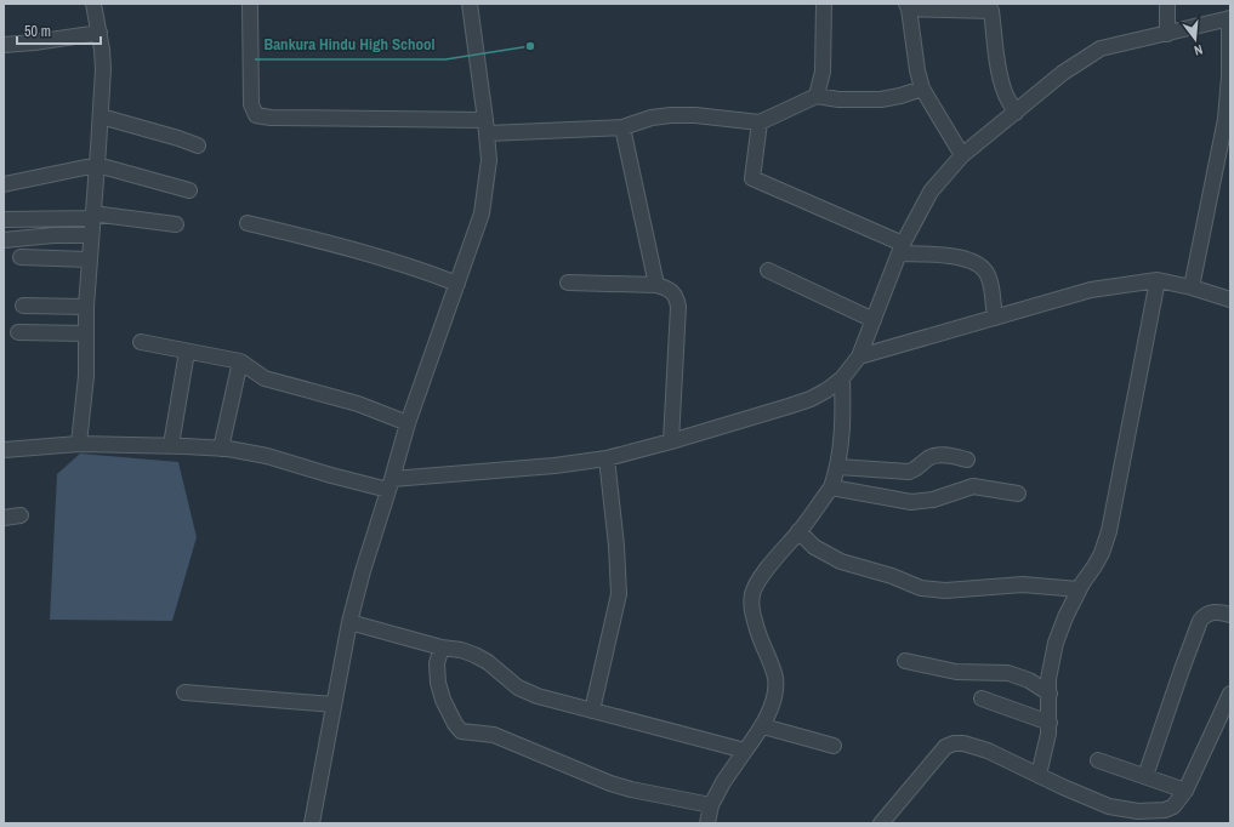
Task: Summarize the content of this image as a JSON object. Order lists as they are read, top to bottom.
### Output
{
  "places": ["Bankura Hindu High School"],
  "scale_bar": "50 m",
  "north": "bottom"
}
